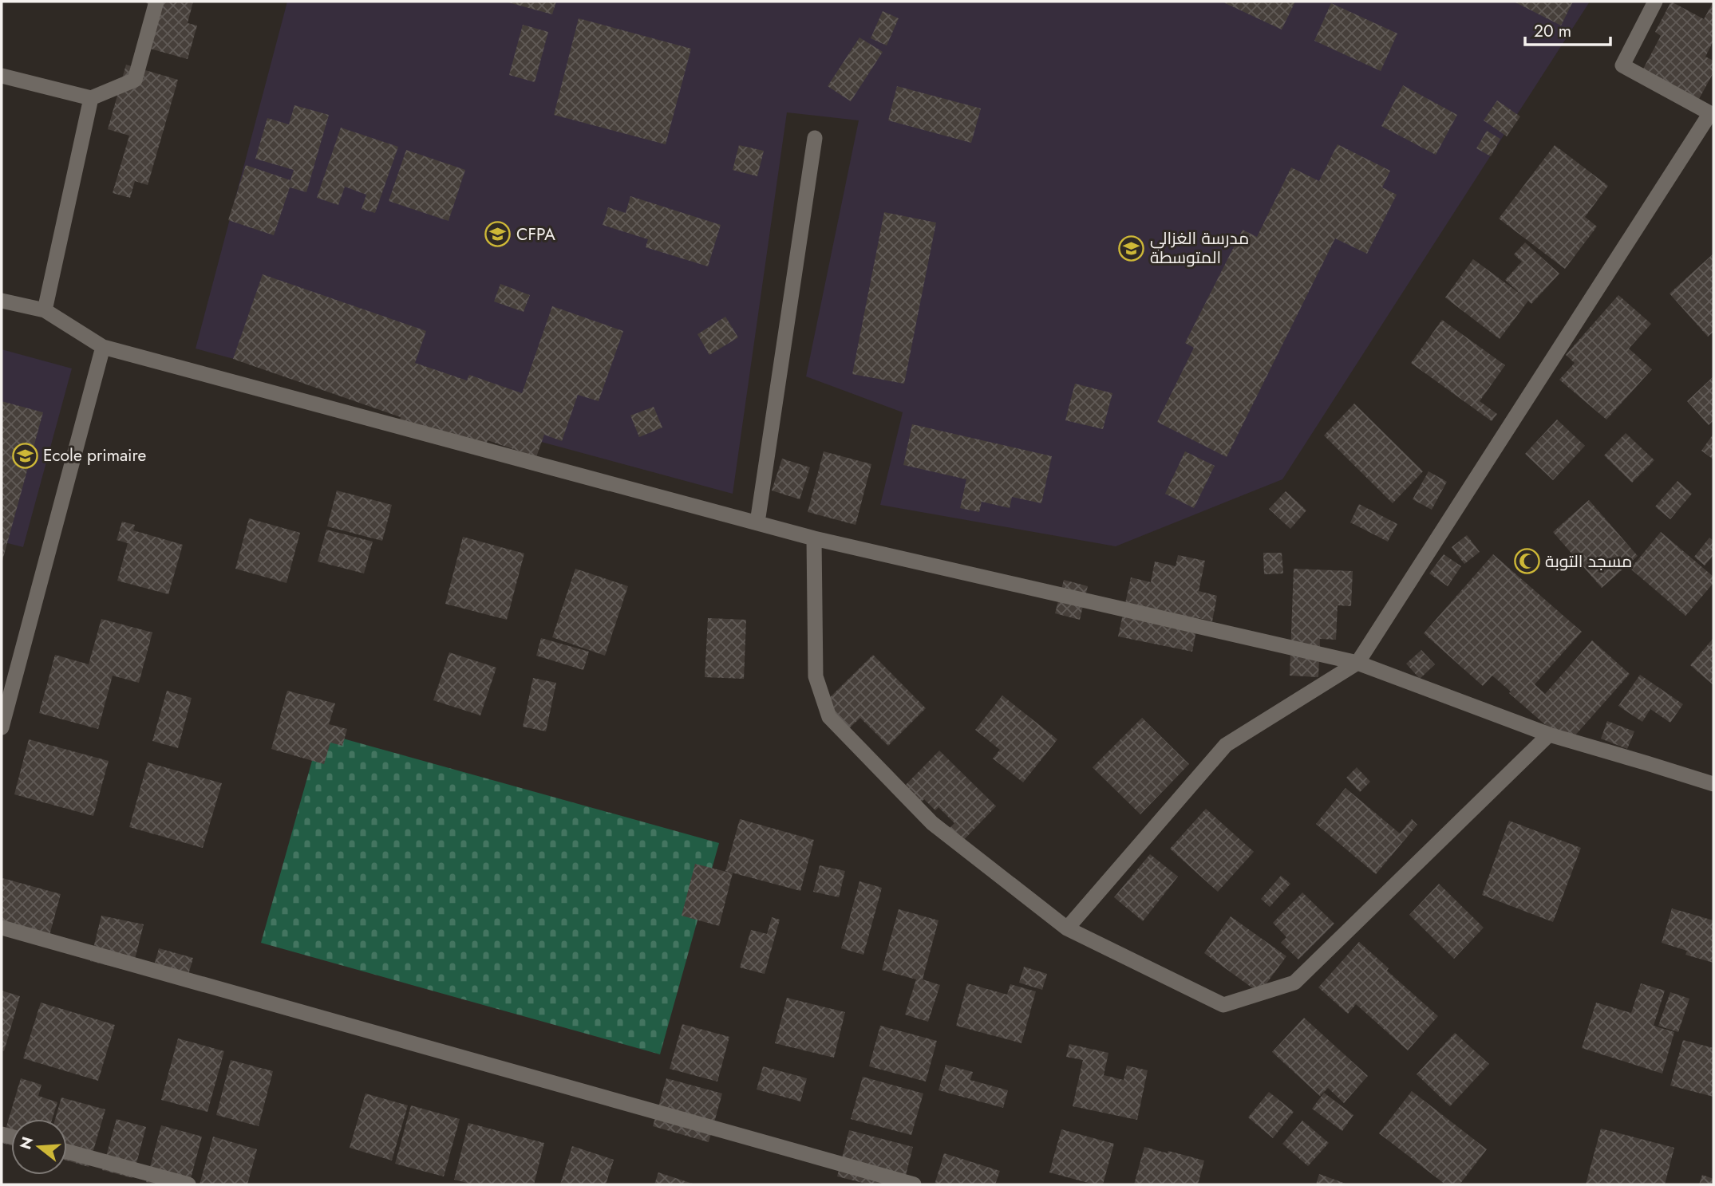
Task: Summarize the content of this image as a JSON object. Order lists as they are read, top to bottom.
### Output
{
  "places": {
    "school or university": ["CFPA", "مدرسة الغزالي المتوسطة", "Ecole primaire"],
    "mosque": ["مسجد التوبة"]
  },
  "scale_bar": "20 m",
  "north": "left"
}
